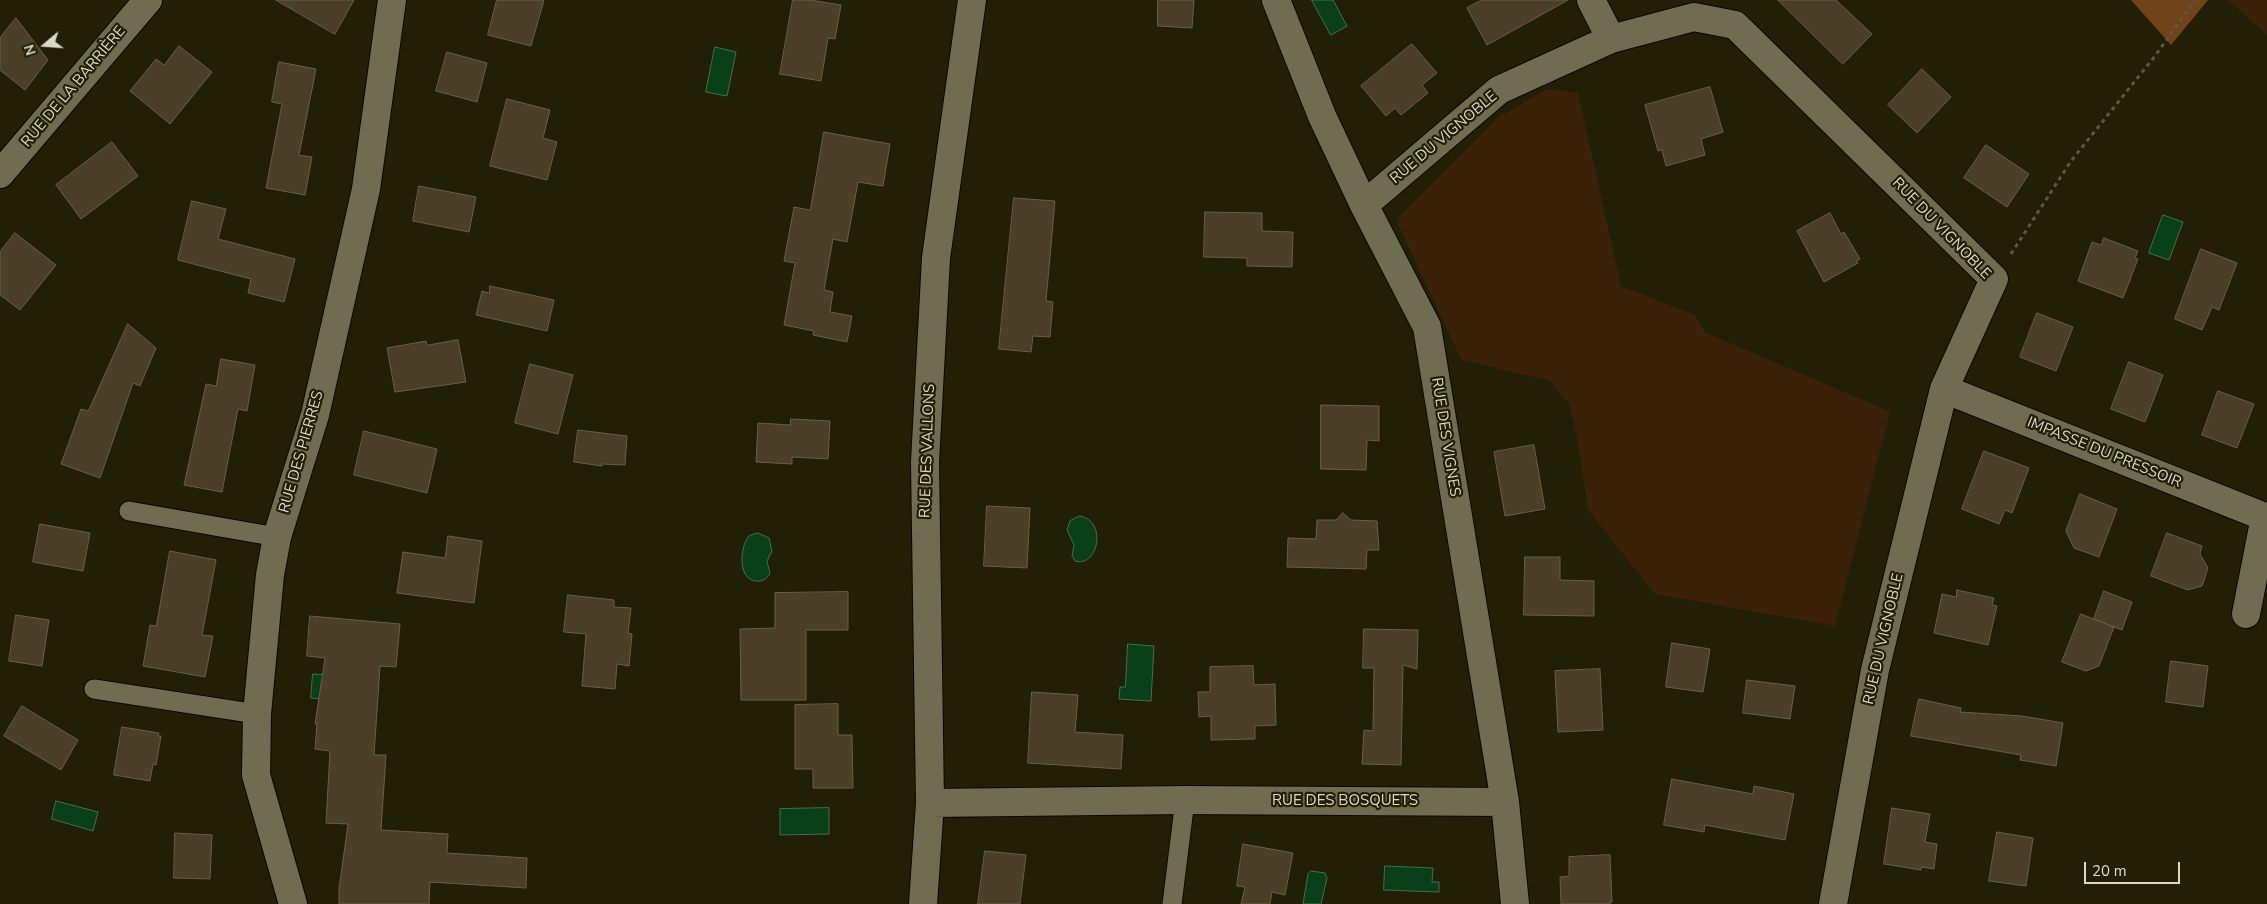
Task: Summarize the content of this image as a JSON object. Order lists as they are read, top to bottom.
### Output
{
  "streets": {
    "street": [
      "RUE DE LA BARRIÈRE",
      "RUE DU VIGNOBLE",
      "RUE DES VIGNES",
      "RUE DES VALLONS",
      "RUE DES PIERRES",
      "IMPASSE DU PRESSOIR",
      "RUE DES BOSQUETS"
    ]
  },
  "crossings": [
    ["RUE DU VIGNOBLE", "RUE DES VIGNES"],
    ["RUE DU VIGNOBLE", "IMPASSE DU PRESSOIR"],
    ["RUE DES VIGNES", "RUE DES BOSQUETS"],
    ["RUE DES VALLONS", "RUE DES BOSQUETS"]
  ],
  "scale_bar": "20 m",
  "north": "left"
}
